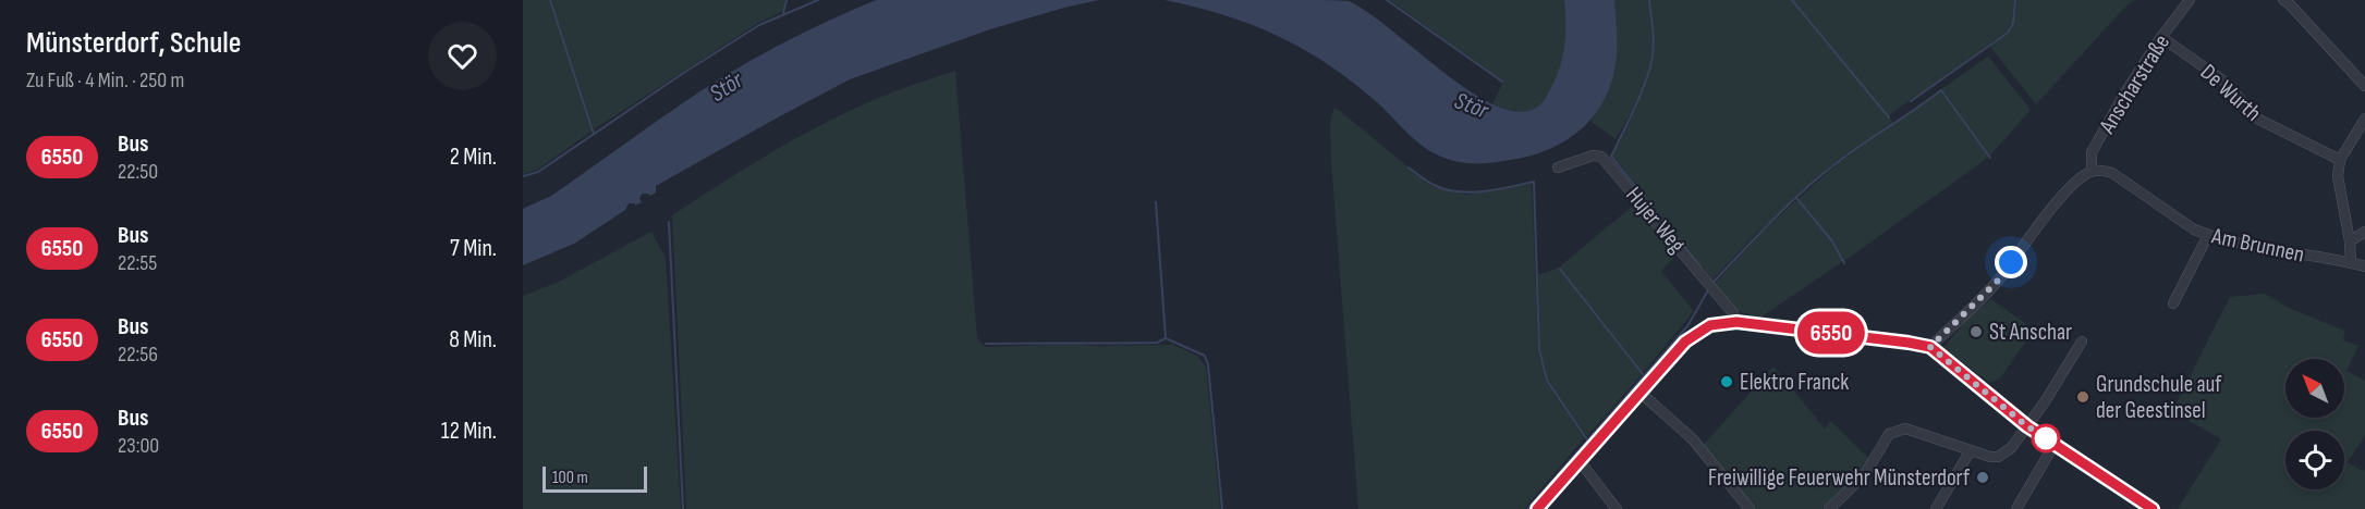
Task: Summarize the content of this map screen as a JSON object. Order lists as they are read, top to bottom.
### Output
{
  "streets": {
    "street": [
      "Anscharstraße",
      "De Wurth",
      "Hujer Weg",
      "Am Brunnen"
    ]
  },
  "crossings": [
    ["Anscharstraße", "De Wurth"],
    ["Anscharstraße", "Am Brunnen"]
  ],
  "water": ["Stör"],
  "places": [
    "St Anschar",
    "Elektro Franck",
    "Grundschule auf der Geestinsel",
    "Freiwillige Feuerwehr Münsterdorf"
  ],
  "lines": ["bus line 6550"],
  "scale_bar": "100 m",
  "north": "top left",
  "page": {
    "heading": ["Münsterdorf, Schule", "Zu Fuß · 4 Min. · 250 m"],
    "on_map": "6550",
    "list": [
      {
        "mark": "6550",
        "name": "Bus",
        "note": "22:50",
        "value": "2 Min."
      },
      {
        "mark": "6550",
        "name": "Bus",
        "note": "22:55",
        "value": "7 Min."
      },
      {
        "mark": "6550",
        "name": "Bus",
        "note": "22:56",
        "value": "8 Min."
      },
      {
        "mark": "6550",
        "name": "Bus",
        "note": "23:00",
        "value": "12 Min."
      }
    ],
    "scale": "100 m"
  }
}
